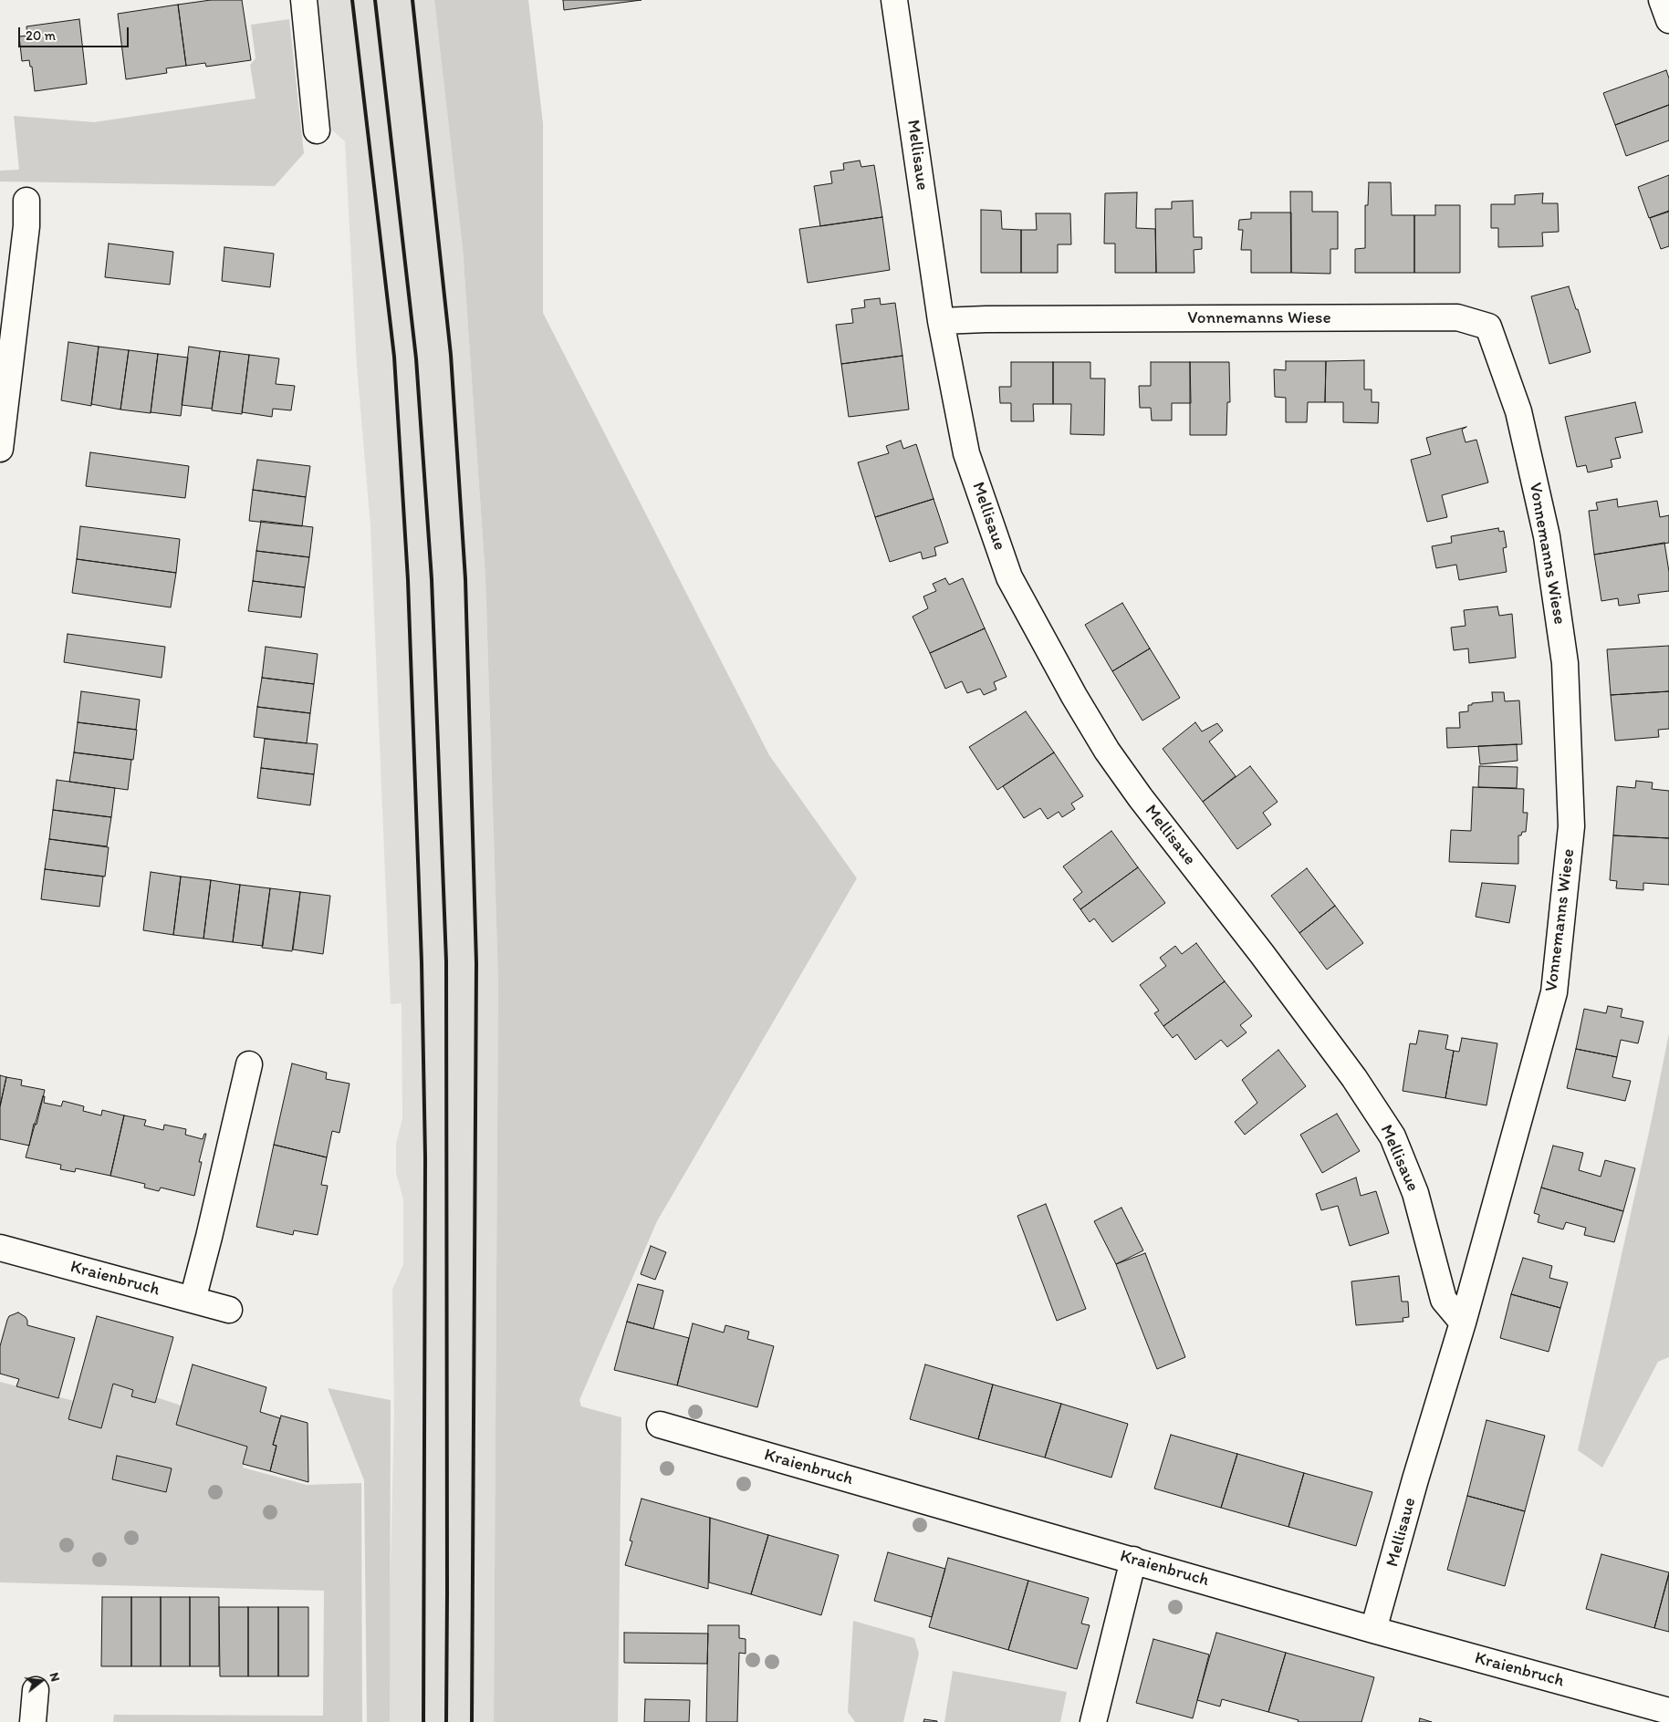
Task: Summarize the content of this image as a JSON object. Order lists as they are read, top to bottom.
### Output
{
  "streets": {
    "street": ["Mellisaue", "Vonnemanns Wiese", "Kraienbruch"]
  },
  "crossings": [
    ["Mellisaue", "Vonnemanns Wiese"],
    ["Mellisaue", "Kraienbruch"]
  ],
  "scale_bar": "20 m",
  "north": "right"
}
